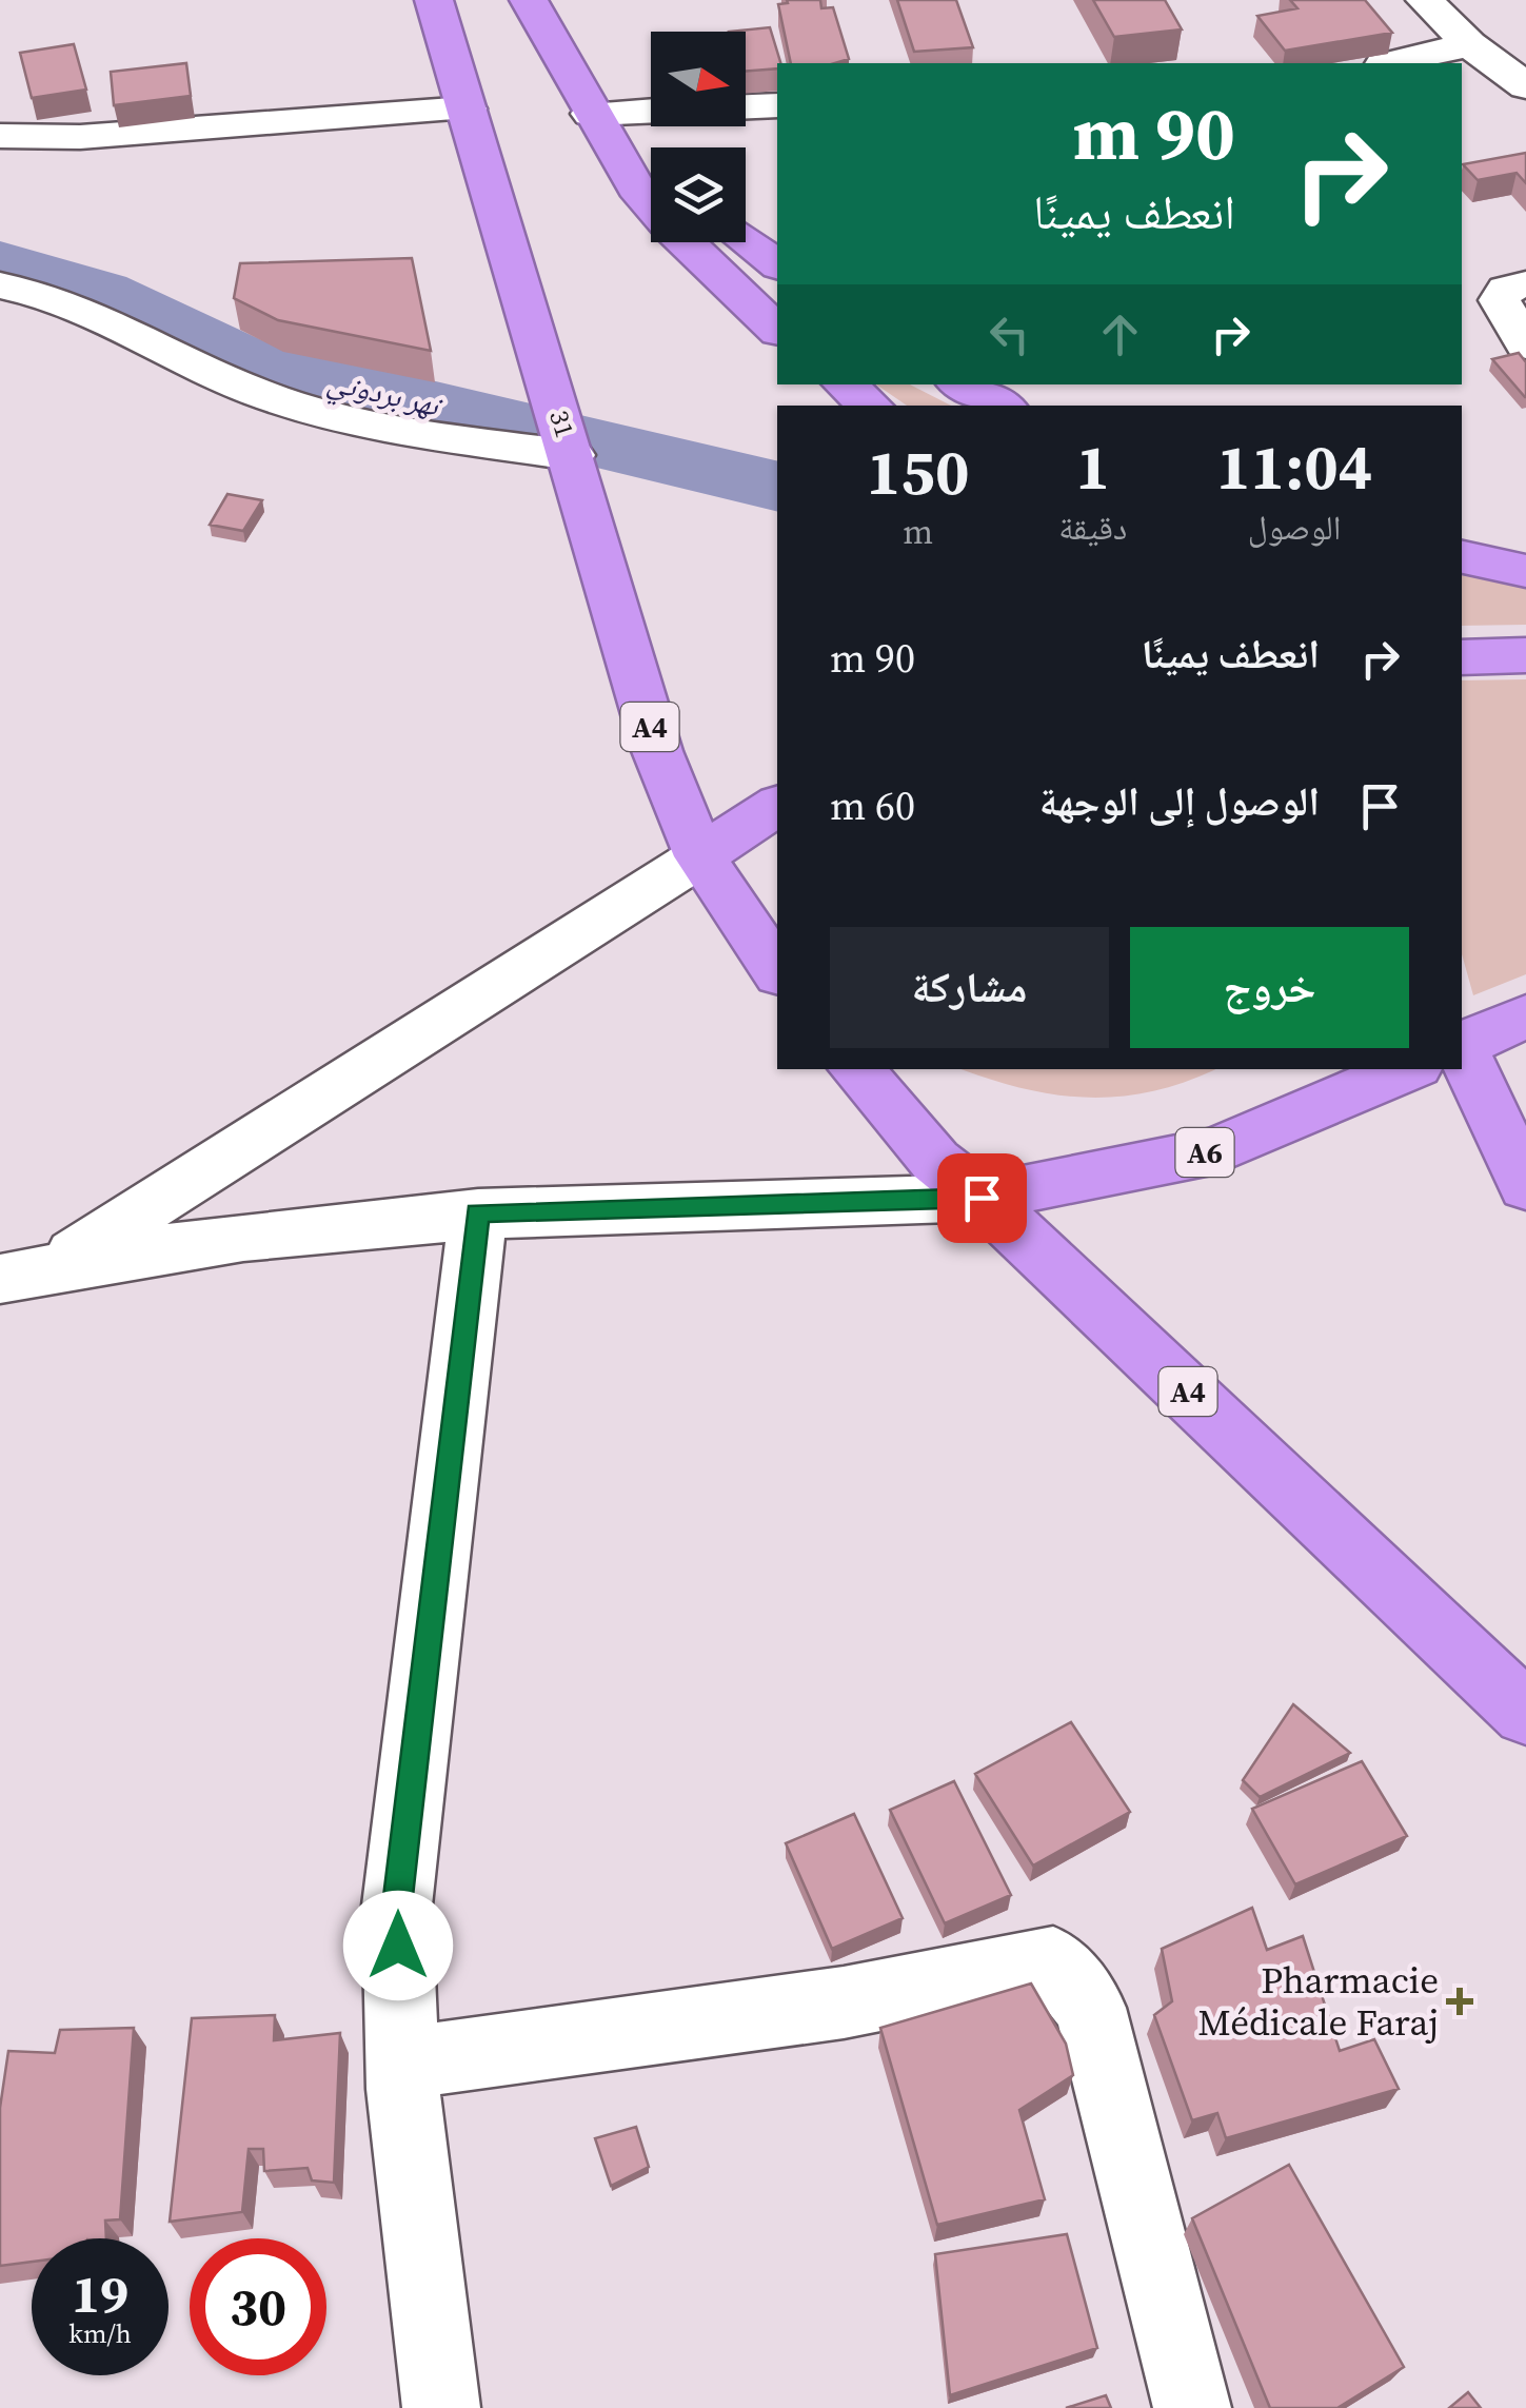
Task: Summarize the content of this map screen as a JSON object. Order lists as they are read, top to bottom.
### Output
{
  "streets": {
    "highway": ["31", "A4", "A6"]
  },
  "crossings": [
    ["31", "A4"],
    ["A4", "A6"]
  ],
  "water": ["نهر بردوني"],
  "places": {
    "health": ["Pharmacie Médicale Faraj"]
  },
  "north": "right",
  "page": {
    "turn": ["90 m", "انعطف يمينًا"],
    "eta": [
      "11:04",
      "الوصول",
      "1",
      "دقيقة",
      "150",
      "m"
    ],
    "list": [
      {
        "name": "انعطف يمينًا",
        "value": "90 m"
      },
      {
        "name": "الوصول إلى الوجهة",
        "value": "60 m"
      }
    ],
    "buttons": ["خروج", "مشاركة"],
    "speed": "19 km/h",
    "limit": "30"
  }
}
